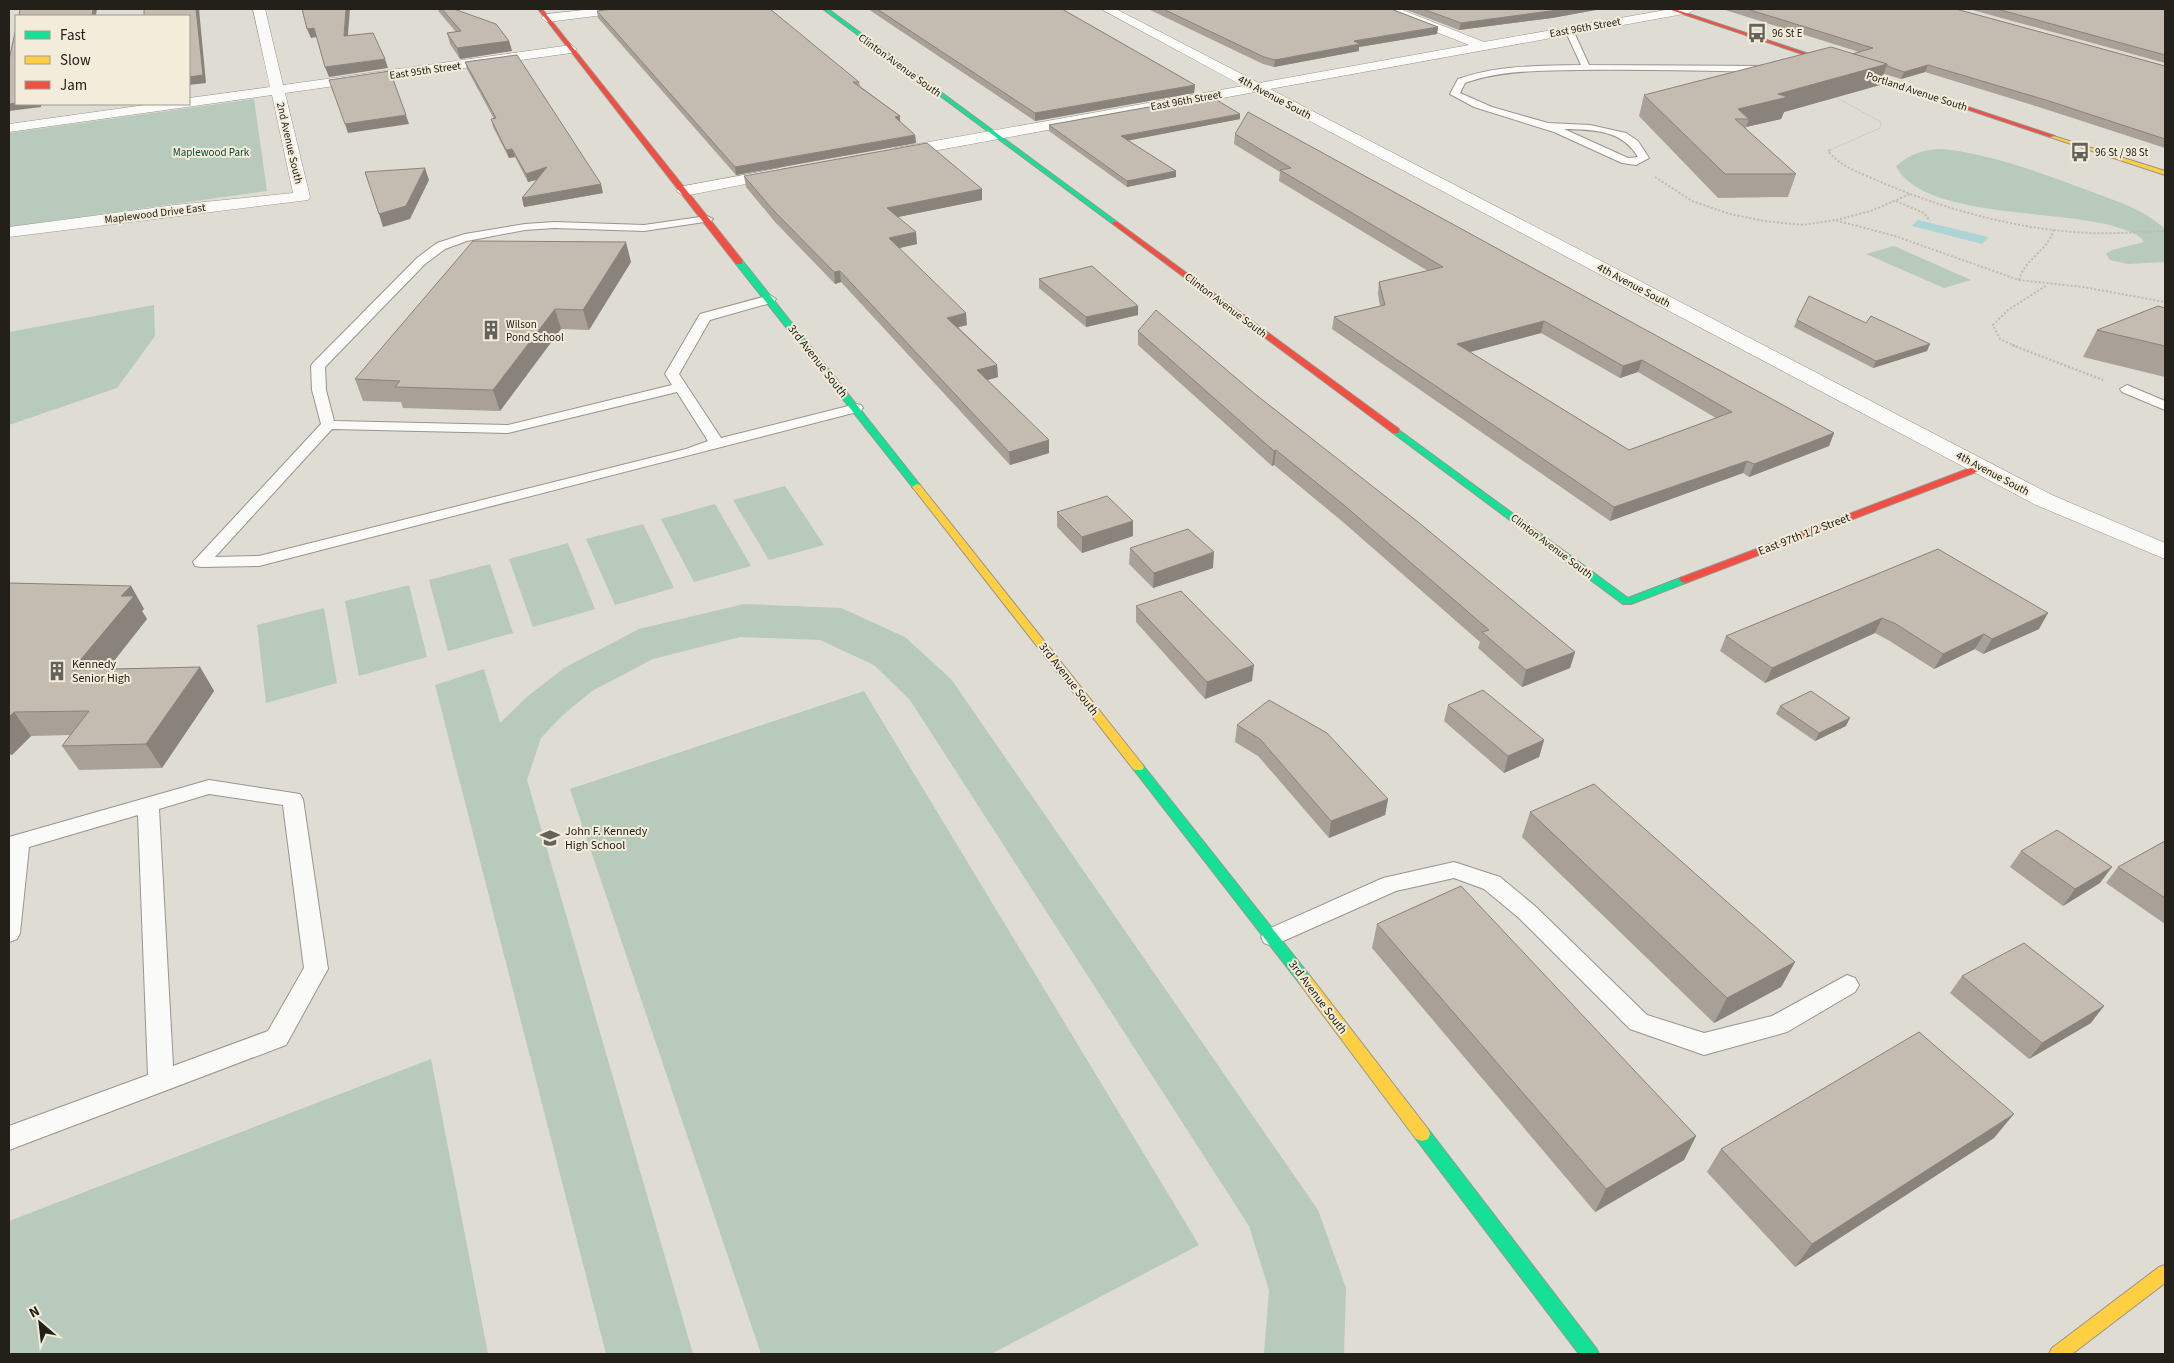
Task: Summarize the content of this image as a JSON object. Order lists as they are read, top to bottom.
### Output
{
  "streets": {
    "street": [
      "East 96th Street",
      "Clinton Avenue South",
      "East 95th Street",
      "Portland Avenue South",
      "4th Avenue South",
      "2nd Avenue South",
      "Maplewood Drive East",
      "3rd Avenue South",
      "East 97th 1/2 Street"
    ]
  },
  "crossings": [
    ["East 96th Street", "Clinton Avenue South"],
    ["East 96th Street", "Portland Avenue South"],
    ["East 96th Street", "4th Avenue South"],
    ["Clinton Avenue South", "East 97th 1/2 Street"],
    ["East 95th Street", "2nd Avenue South"],
    ["East 95th Street", "3rd Avenue South"],
    ["4th Avenue South", "East 97th 1/2 Street"],
    ["2nd Avenue South", "Maplewood Drive East"]
  ],
  "parks": ["Maplewood Park"],
  "places": {
    "bus stop": ["96 St E", "96 St / 98 St"],
    "building": ["Wilson Pond School", "Kennedy Senior High"],
    "school or university": ["John F. Kennedy High School"]
  },
  "legend": ["Fast", "Slow", "Jam"],
  "north": "top left"
}
